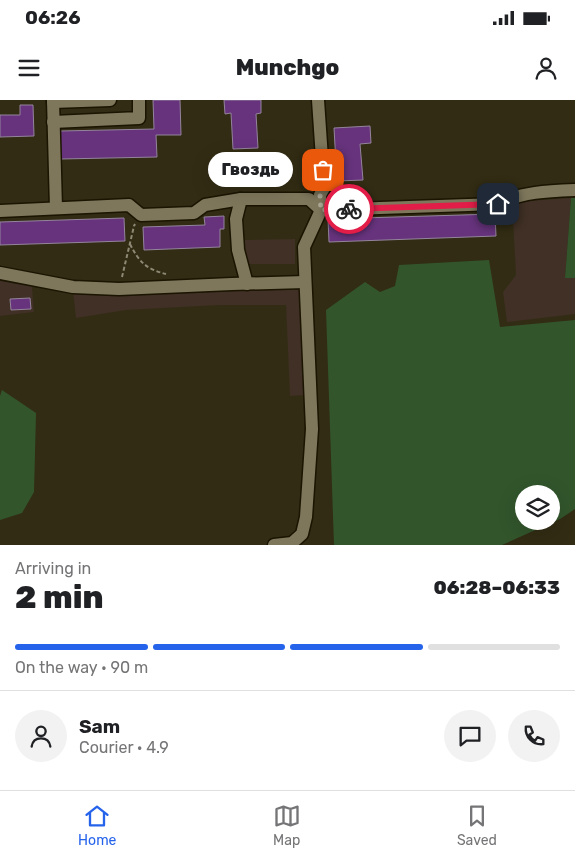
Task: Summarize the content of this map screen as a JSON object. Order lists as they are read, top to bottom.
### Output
{
  "places": ["Гвоздь"],
  "page": {
    "status": "06:26",
    "header": "Munchgo",
    "bubble": "Гвоздь",
    "heading": ["2 min", "Arriving in", "06:28–06:33"],
    "panel": ["Sam", "Courier · 4.9"],
    "bar": "On the way · 90 m",
    "tabs": ["Home", "Map", "Saved"]
  }
}
